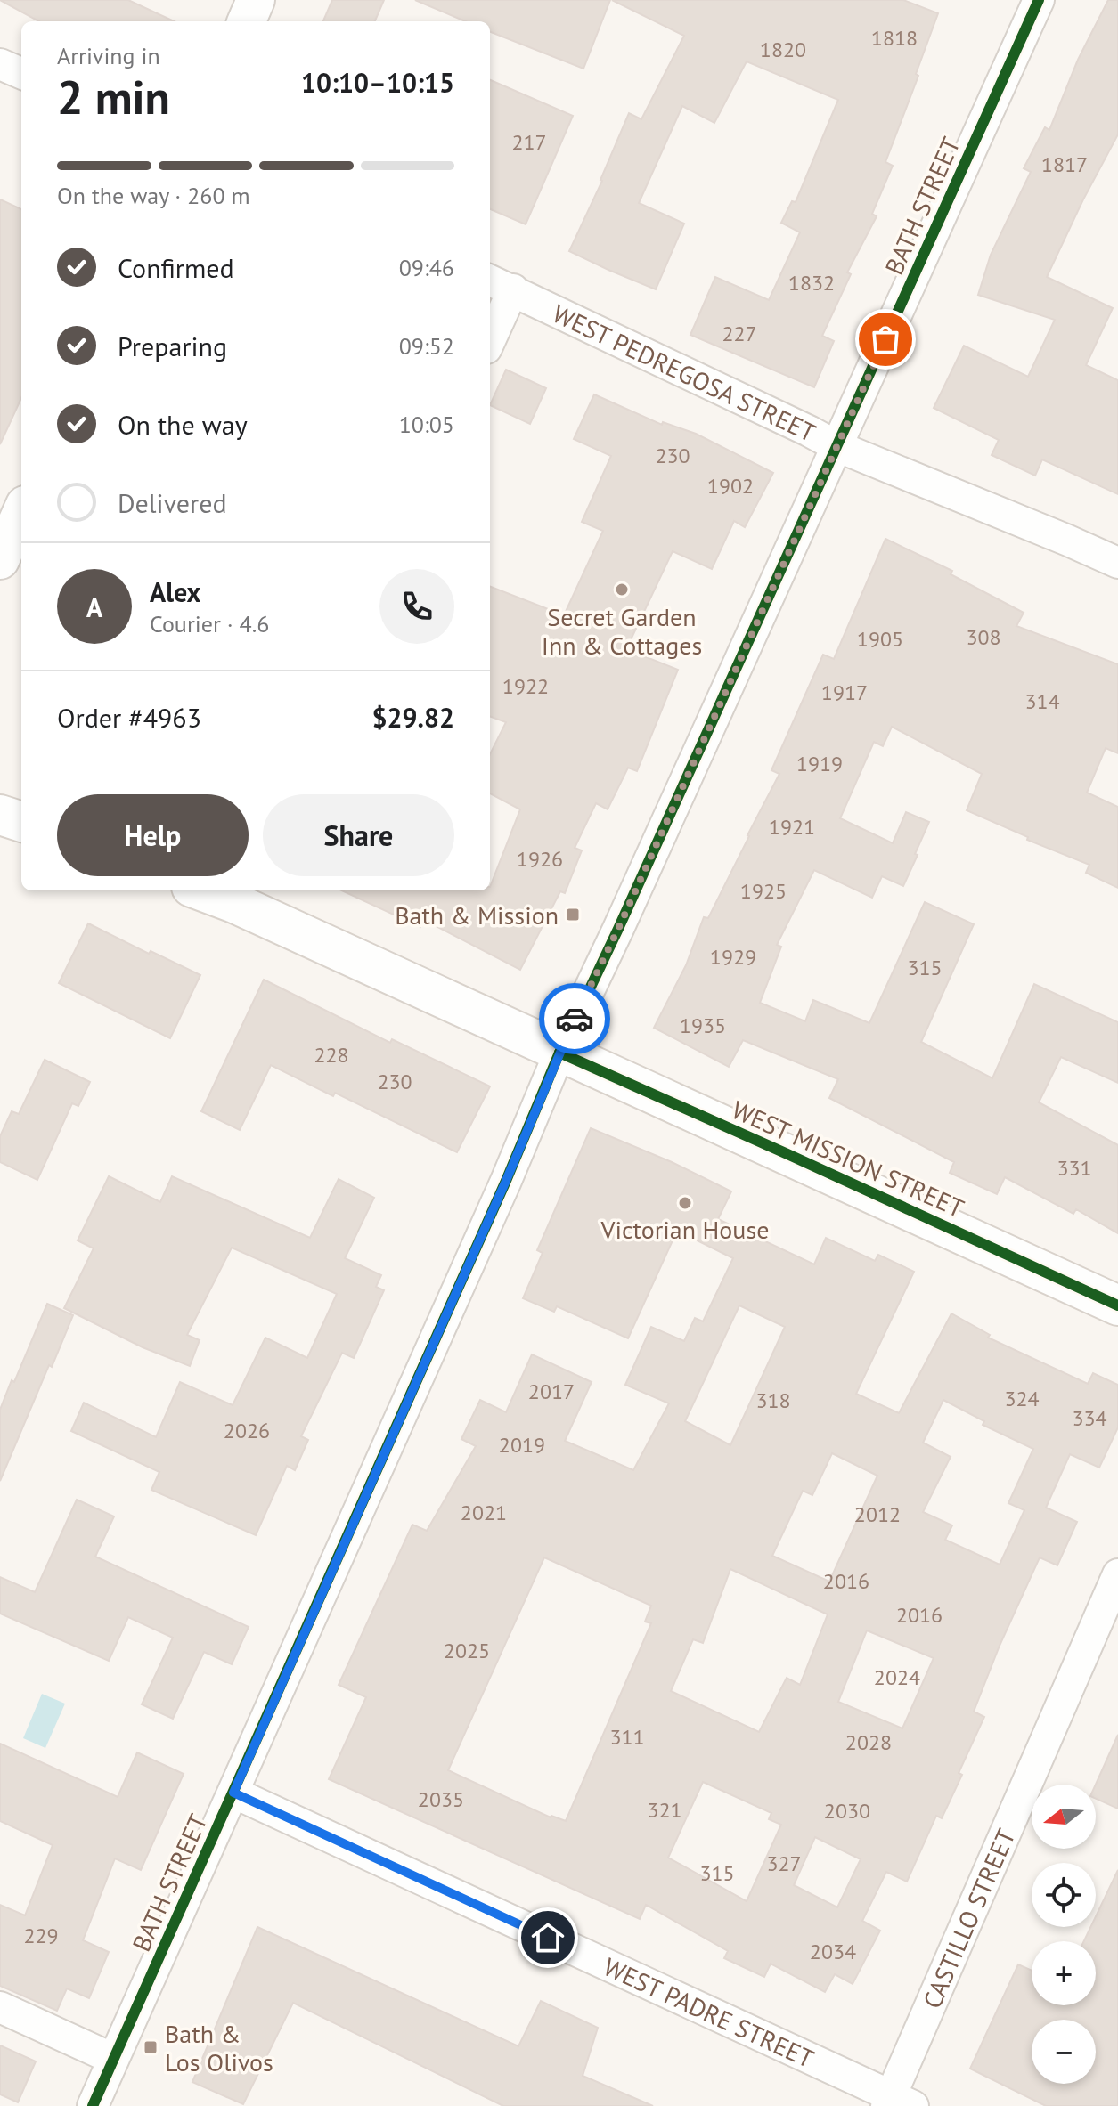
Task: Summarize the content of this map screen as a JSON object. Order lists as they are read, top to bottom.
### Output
{
  "streets": {
    "main road": ["WEST MISSION STREET"],
    "street": [
      "BATH STREET",
      "WEST PEDREGOSA STREET",
      "CASTILLO STREET",
      "WEST PADRE STREET"
    ]
  },
  "crossings": [
    ["BATH STREET", "WEST PEDREGOSA STREET"],
    ["BATH STREET", "WEST MISSION STREET"],
    ["BATH STREET", "WEST PADRE STREET"],
    ["CASTILLO STREET", "WEST PADRE STREET"]
  ],
  "places": {
    "other": ["Secret Garden Inn & Cottages", "Victorian House"],
    "transit": ["Bath & Mission", "Bath & Los Olivos"]
  },
  "house_numbers": [
    "1818",
    "1820",
    "217",
    "1817",
    "1832",
    "227",
    "230",
    "1902",
    "308",
    "1905",
    "1922",
    "1917",
    "314",
    "1919",
    "1921",
    "1926",
    "1925",
    "1929",
    "315",
    "1935",
    "228",
    "230",
    "331",
    "2017",
    "324",
    "318",
    "334",
    "2026",
    "2019",
    "2021",
    "2012",
    "2016",
    "2016",
    "2025",
    "2024",
    "311",
    "2028",
    "2035",
    "321",
    "2030",
    "327",
    "315",
    "229",
    "2034"
  ],
  "north": "left",
  "page": {
    "heading": ["2 min", "Arriving in", "10:10–10:15"],
    "panel": [
      "Alex",
      "Courier · 4.6",
      "Order #4963",
      "$29.82"
    ],
    "bar": "On the way · 260 m",
    "list": [
      ["Confirmed", "09:46"],
      ["Preparing", "09:52"],
      ["On the way", "10:05"],
      "Delivered"
    ],
    "round": "A",
    "buttons": ["Help", "Share"],
    "map_buttons": ["+", "−"]
  }
}
